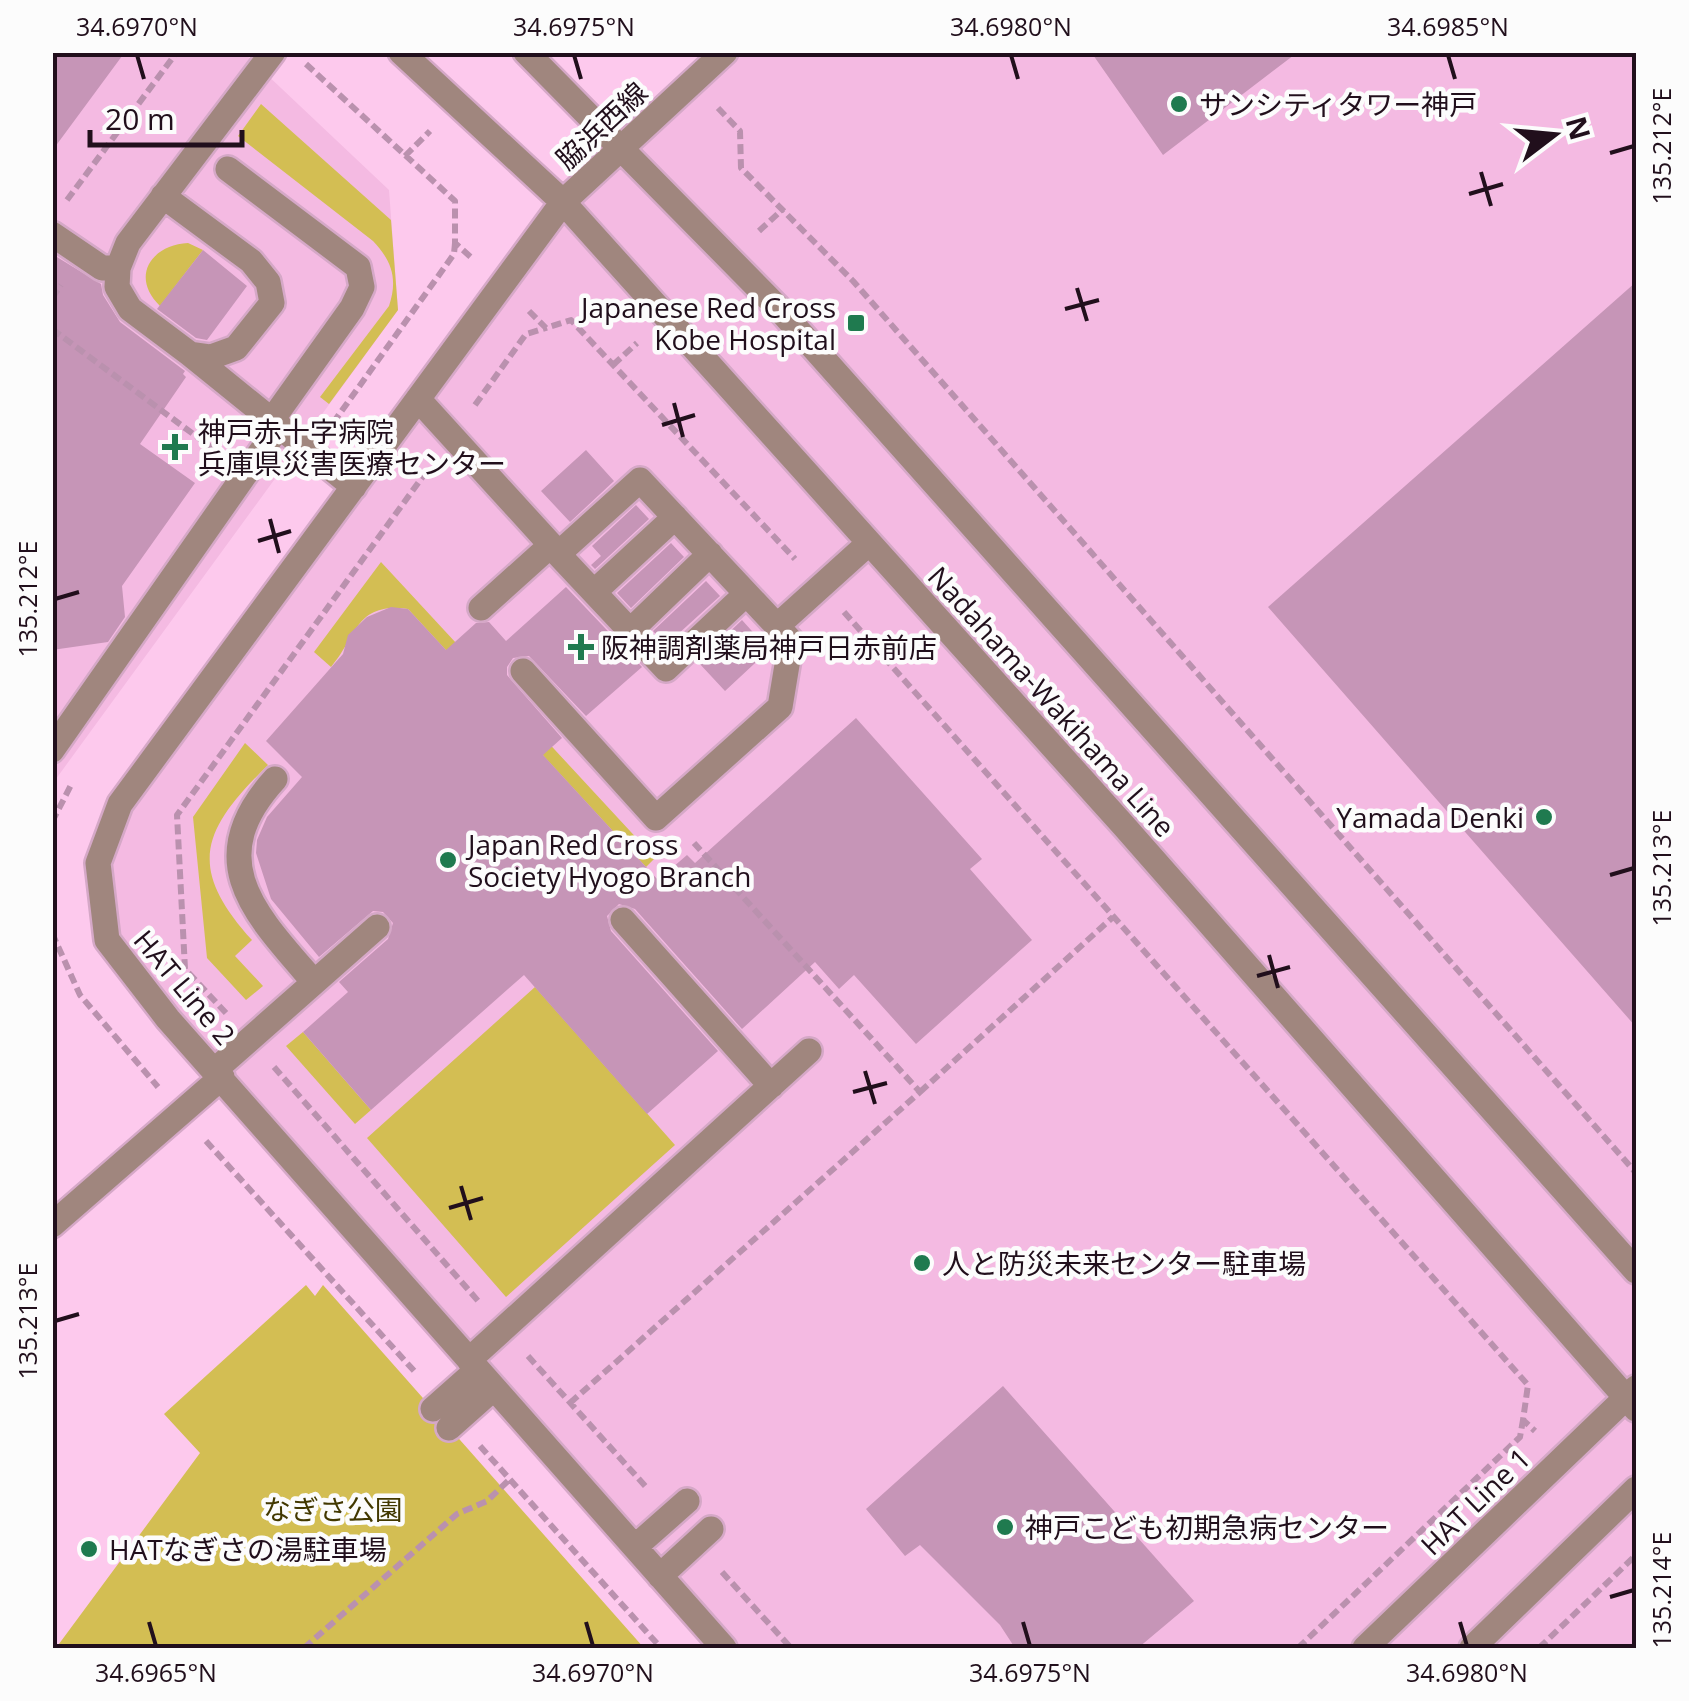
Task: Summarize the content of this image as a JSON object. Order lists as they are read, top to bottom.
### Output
{
  "streets": {
    "street": [
      "脇浜西線",
      "Nadahama-Wakihama Line",
      "HAT Line 2",
      "HAT Line 1"
    ]
  },
  "crossings": [
    ["脇浜西線", "Nadahama-Wakihama Line"],
    ["脇浜西線", "HAT Line 2"],
    ["Nadahama-Wakihama Line", "HAT Line 2"],
    ["Nadahama-Wakihama Line", "HAT Line 1"]
  ],
  "parks": ["なぎさ公園"],
  "places": {
    "other": [
      "サンシティタワー神戸",
      "Yamada Denki",
      "Japan Red Cross Society Hyogo Branch",
      "人と防災未来センター駐車場",
      "神戸こども初期急病センター",
      "HATなぎさの湯駐車場"
    ],
    "transit": ["Japanese Red Cross Kobe Hospital"],
    "health": ["神戸赤十字病院 兵庫県災害医療センター", "阪神調剤薬局神戸日赤前店"]
  },
  "scale_bar": "20 m",
  "north": "right",
  "coordinates": [
    "34.6970°N",
    "34.6975°N",
    "34.6980°N",
    "34.6985°N",
    "135.212°E",
    "135.213°E",
    "135.214°E",
    "34.6965°N"
  ]
}
